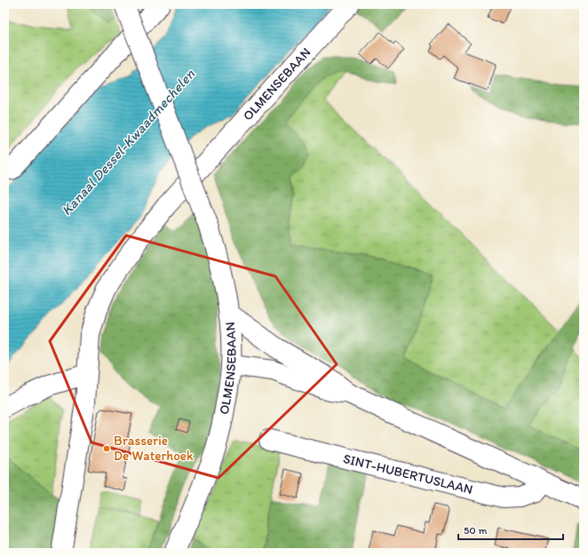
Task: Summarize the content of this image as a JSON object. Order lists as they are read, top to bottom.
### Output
{
  "streets": {
    "street": ["OLMENSEBAAN", "SINT-HUBERTUSLAAN"]
  },
  "water": ["Kanaal Dessel-Kwaadmechelen"],
  "places": ["Brasserie De Waterhoek"],
  "scale_bar": "50 m"
}
